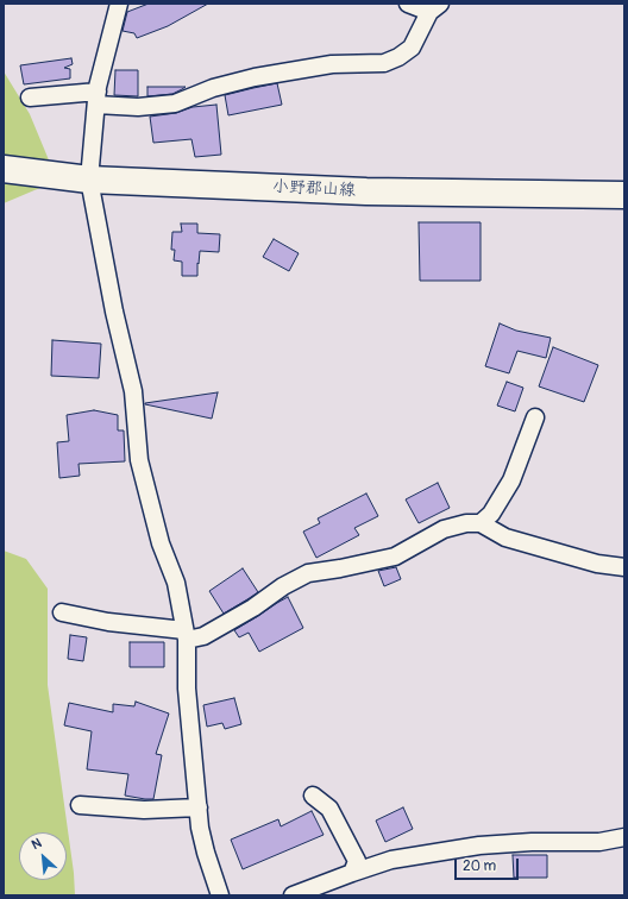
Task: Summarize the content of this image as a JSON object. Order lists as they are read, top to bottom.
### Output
{
  "streets": {
    "main road": ["小野郡山線"]
  },
  "scale_bar": "20 m",
  "north": "top left"
}
